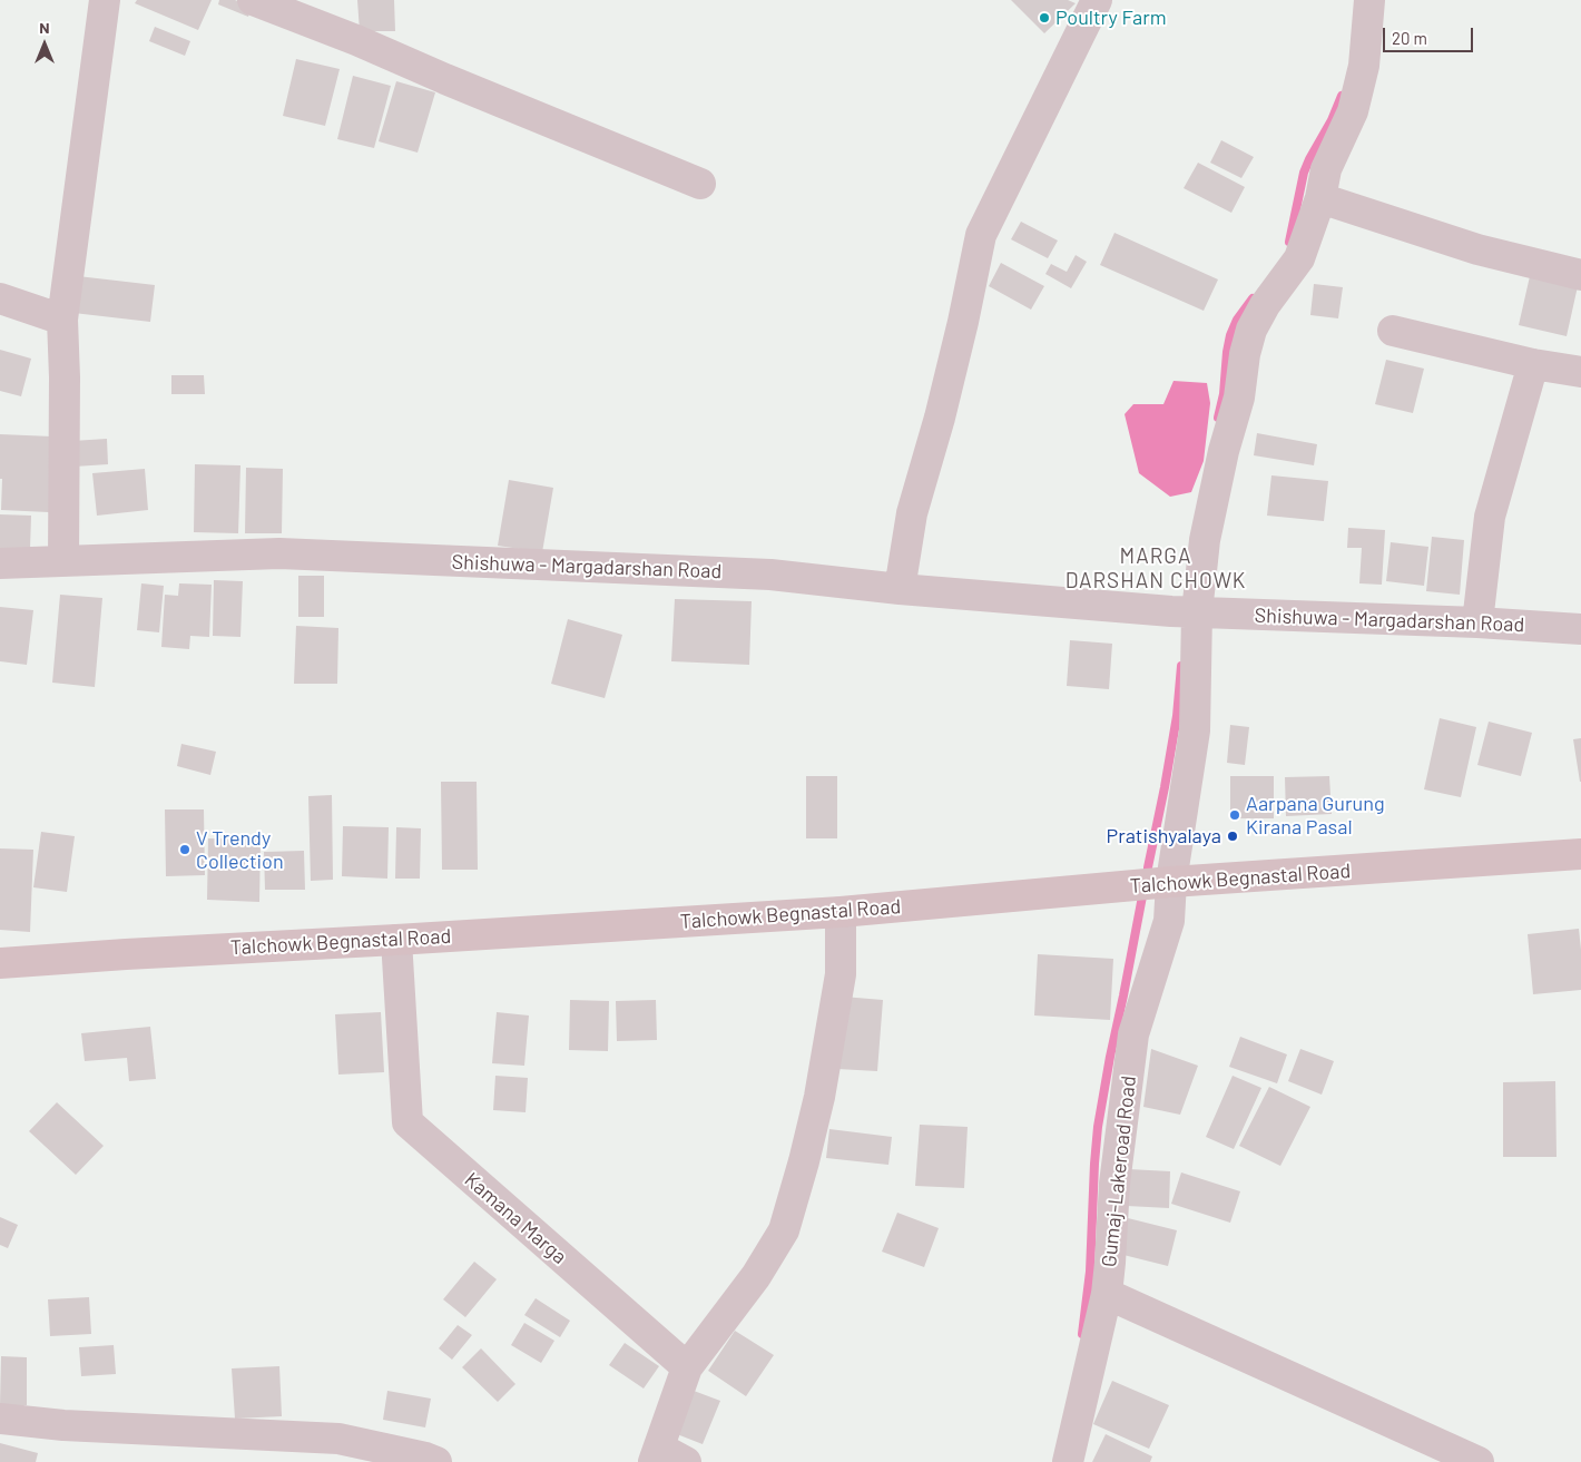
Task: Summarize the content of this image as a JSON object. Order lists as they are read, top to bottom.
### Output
{
  "streets": {
    "main road": ["Talchowk Begnastal Road"],
    "street": ["Shishuwa - Margadarshan Road", "Gumaj-Lakeroad Road", "Kamana Marga"]
  },
  "crossings": [
    ["Shishuwa - Margadarshan Road", "Gumaj-Lakeroad Road"],
    ["Talchowk Begnastal Road", "Gumaj-Lakeroad Road"],
    ["Talchowk Begnastal Road", "Kamana Marga"]
  ],
  "districts": ["MARGA DARSHAN CHOWK"],
  "places": [
    "Poultry Farm",
    "Aarpana Gurung Kirana Pasal",
    "Pratishyalaya",
    "V Trendy Collection"
  ],
  "scale_bar": "20 m",
  "north": "top"
}
